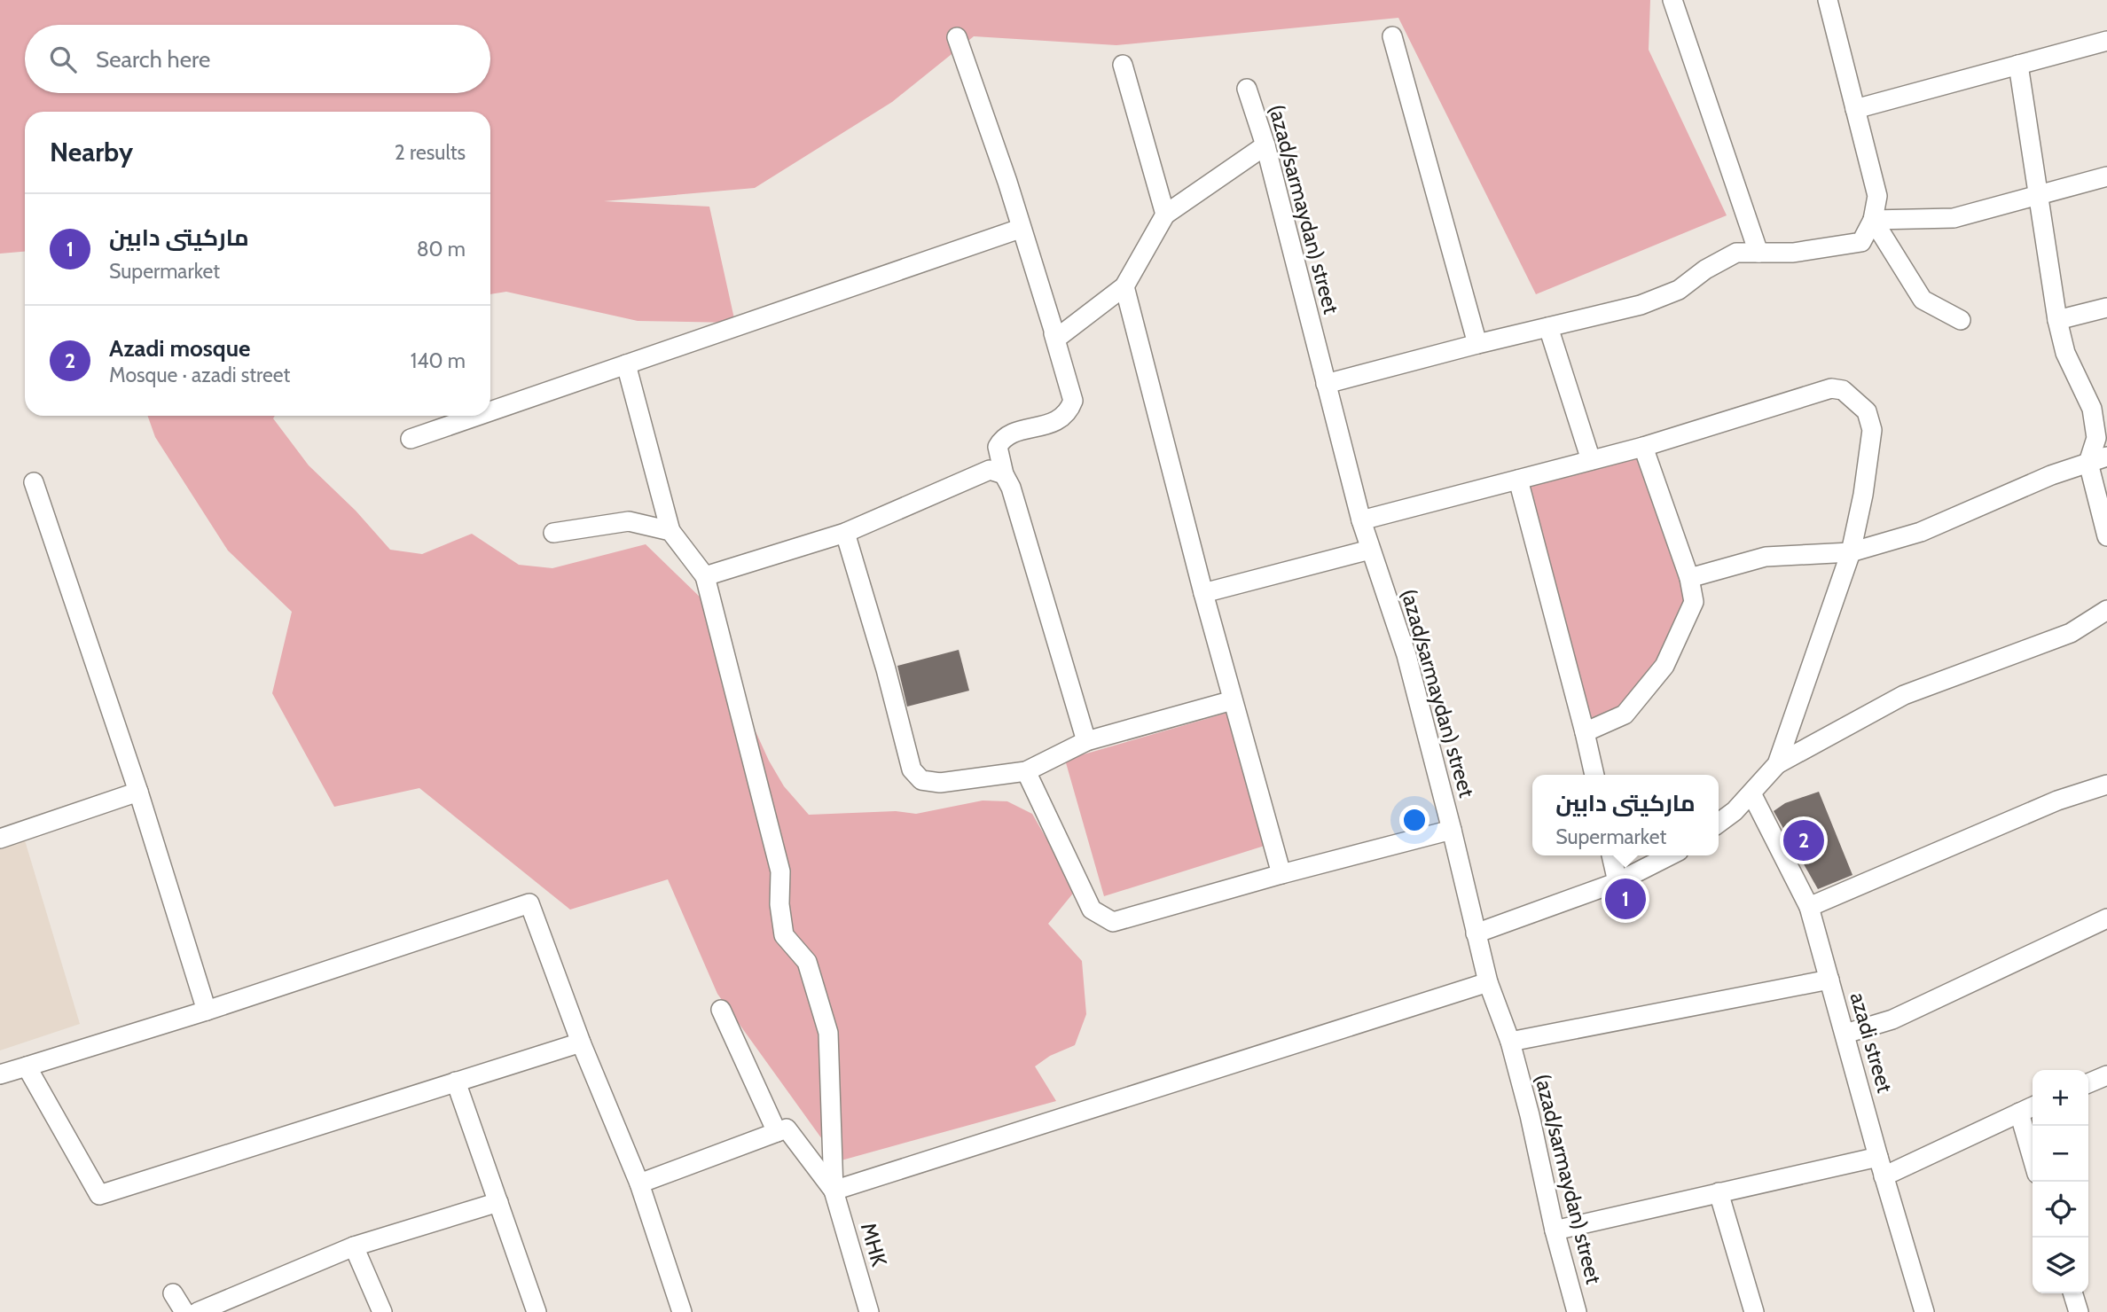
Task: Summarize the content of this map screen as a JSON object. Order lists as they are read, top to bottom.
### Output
{
  "streets": {
    "street": ["(azad/sarmaydan) street", "azadi street", "MHK"]
  },
  "page": {
    "search": "Search here",
    "heading": ["Nearby", "2 results"],
    "list": [
      {
        "mark": "1",
        "name": "ماركيتى دابين",
        "note": "Supermarket",
        "value": "80 m"
      },
      {
        "mark": "2",
        "name": "Azadi mosque",
        "note": "Mosque · azadi street",
        "value": "140 m"
      }
    ],
    "popup": ["ماركيتى دابين", "Supermarket"],
    "pins": ["2", "1"],
    "map_buttons": ["+", "−"]
  }
}
